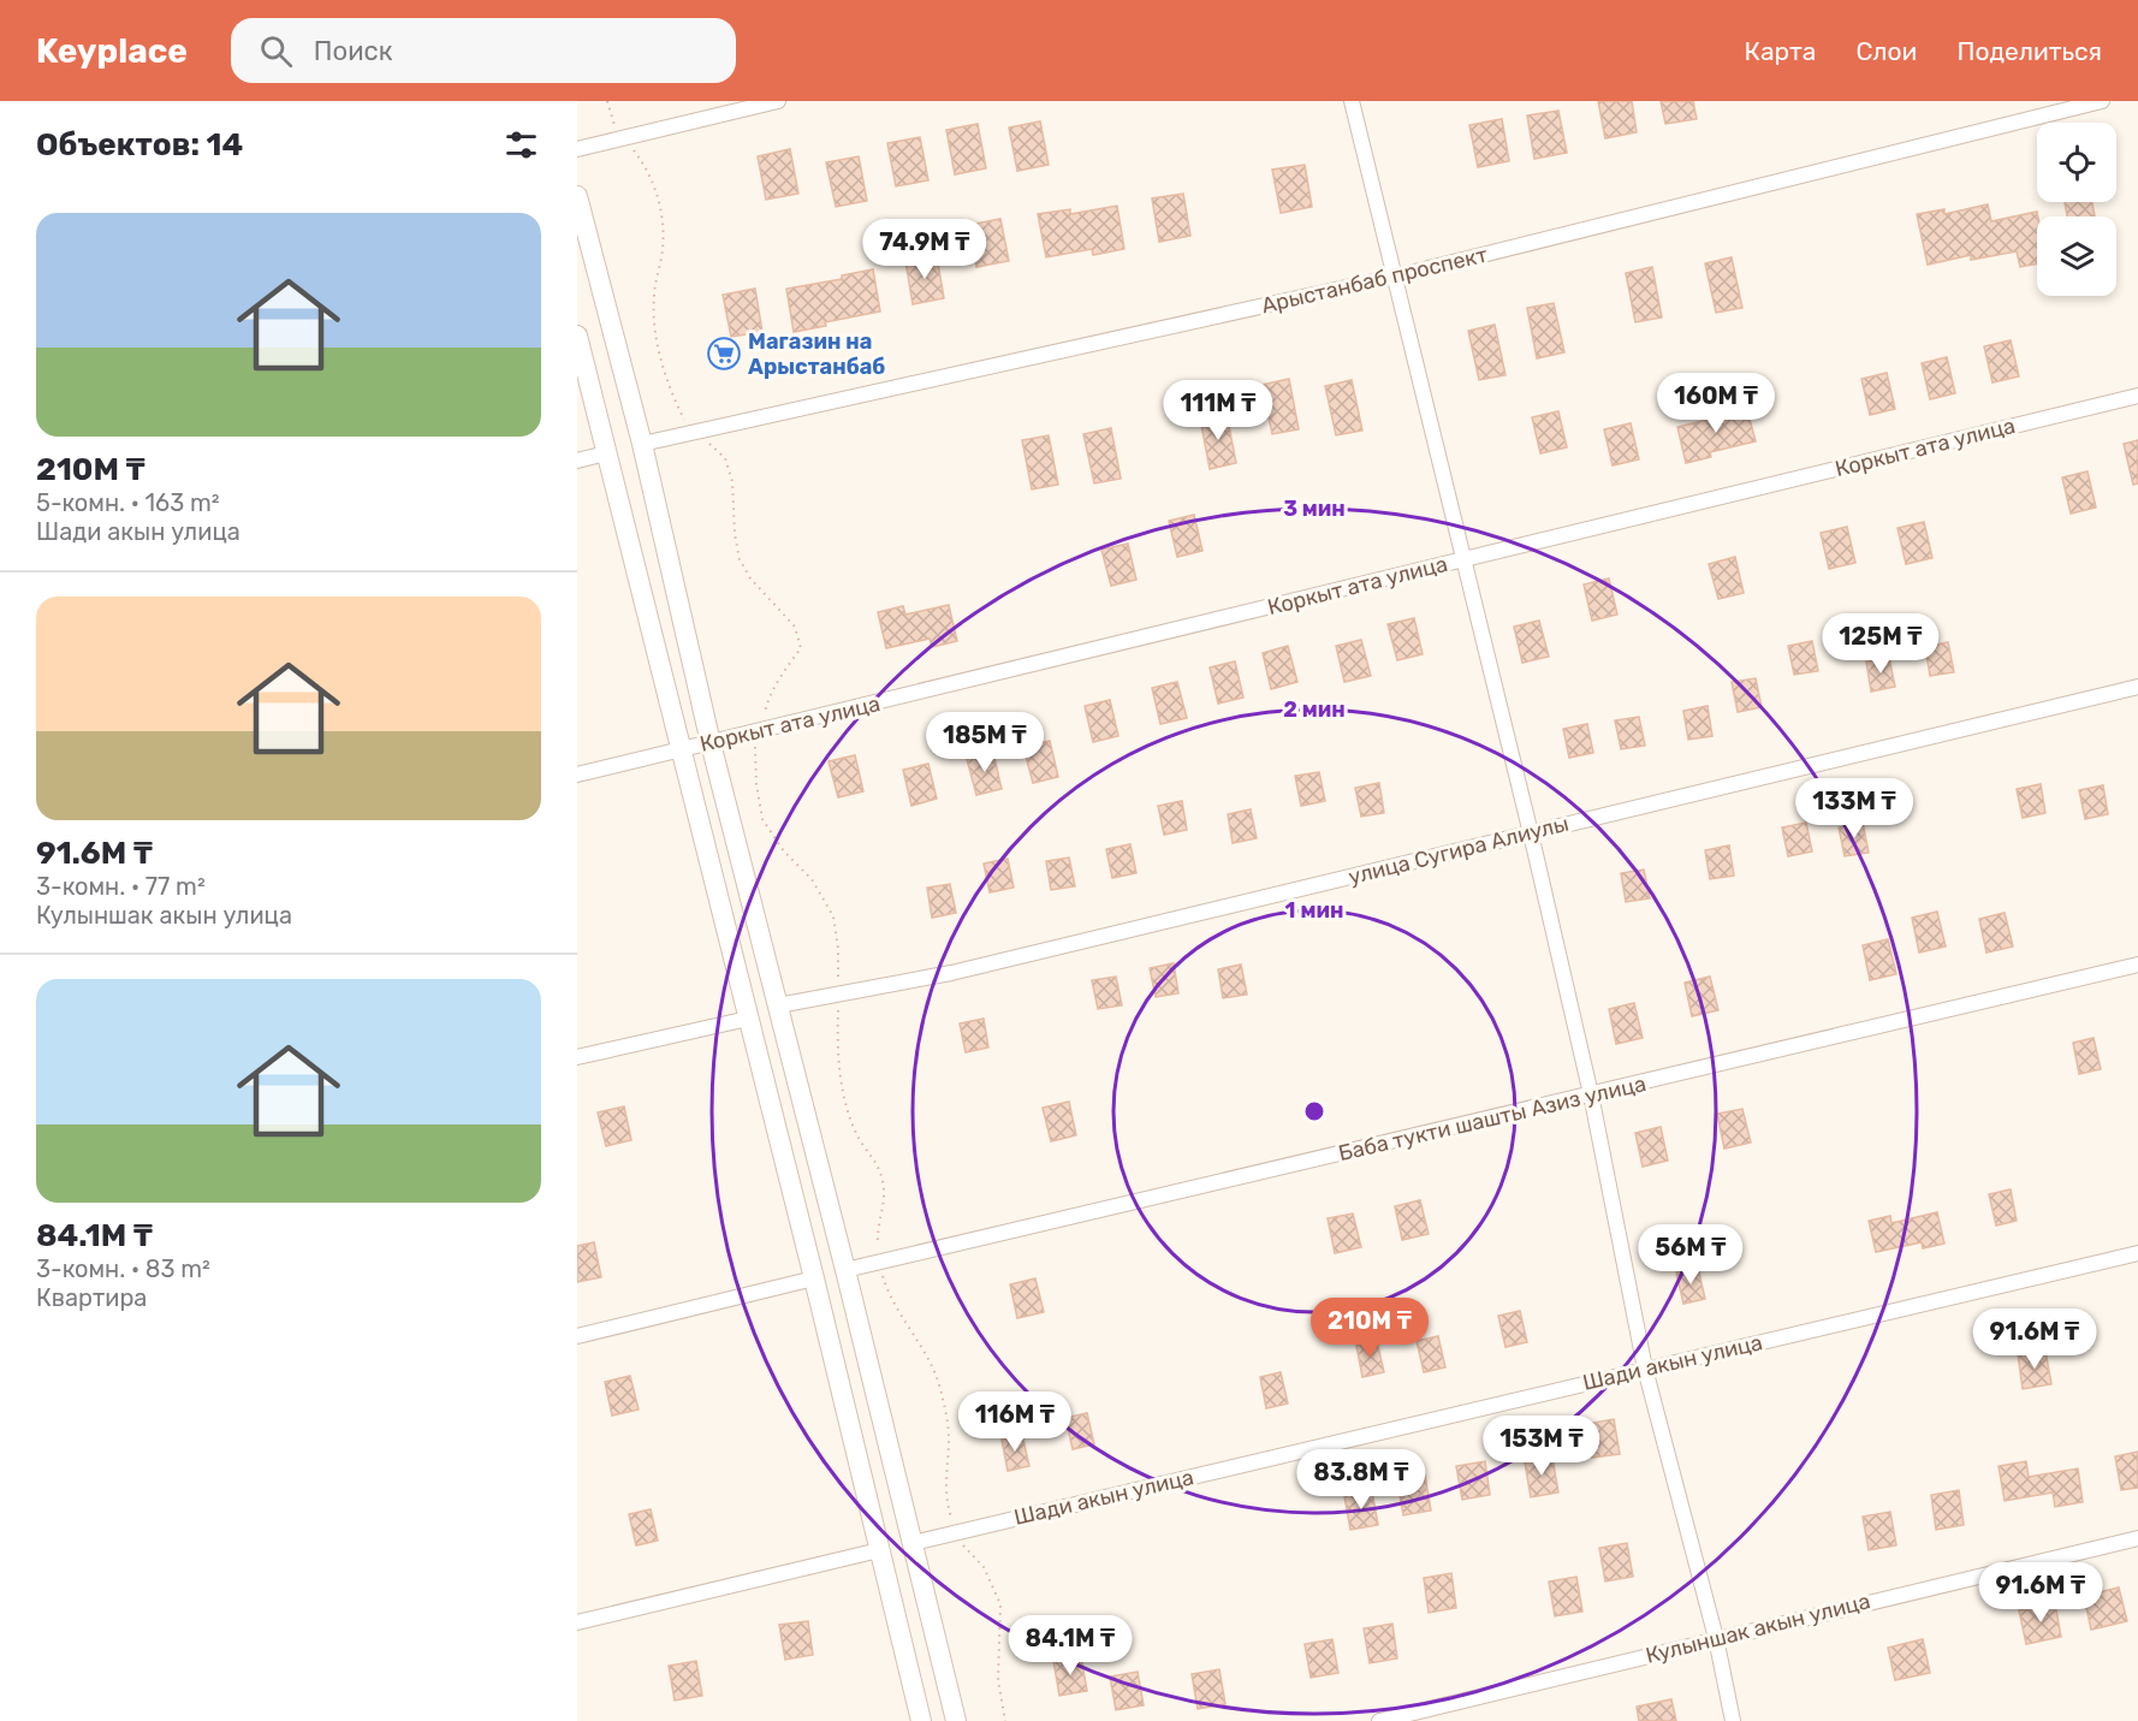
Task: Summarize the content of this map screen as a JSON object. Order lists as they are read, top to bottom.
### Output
{
  "streets": {
    "street": [
      "Арыстанбаб проспект",
      "Коркыт ата улица",
      "улица Сугира Алиулы",
      "Баба тукти шашты Азиз улица",
      "Шади акын улица",
      "Кулыншак акын улица"
    ]
  },
  "places": {
    "supermarket": ["Магазин на Арыстанбаб"]
  },
  "page": {
    "header": "Keyplace",
    "search": "Поиск",
    "nav": ["Карта", "Слои", "Поделиться"],
    "heading": "Объектов: 14",
    "list": [
      {
        "name": "210M ₸",
        "note": "5-комн. · 163 m² · Шади акын улица"
      },
      {
        "name": "91.6M ₸",
        "note": "3-комн. · 77 m² · Кулыншак акын улица"
      },
      {
        "name": "84.1M ₸",
        "note": "3-комн. · 83 m² · Квартира"
      }
    ],
    "price": [
      "74.9M ₸",
      "160M ₸",
      "111M ₸",
      "125M ₸",
      "185M ₸",
      "133M ₸",
      "56M ₸",
      "210M ₸",
      "91.6M ₸",
      "116M ₸",
      "153M ₸",
      "83.8M ₸",
      "91.6M ₸",
      "84.1M ₸"
    ]
  },
  "rings": ["3 мин", "2 мин", "1 мин"]
}
